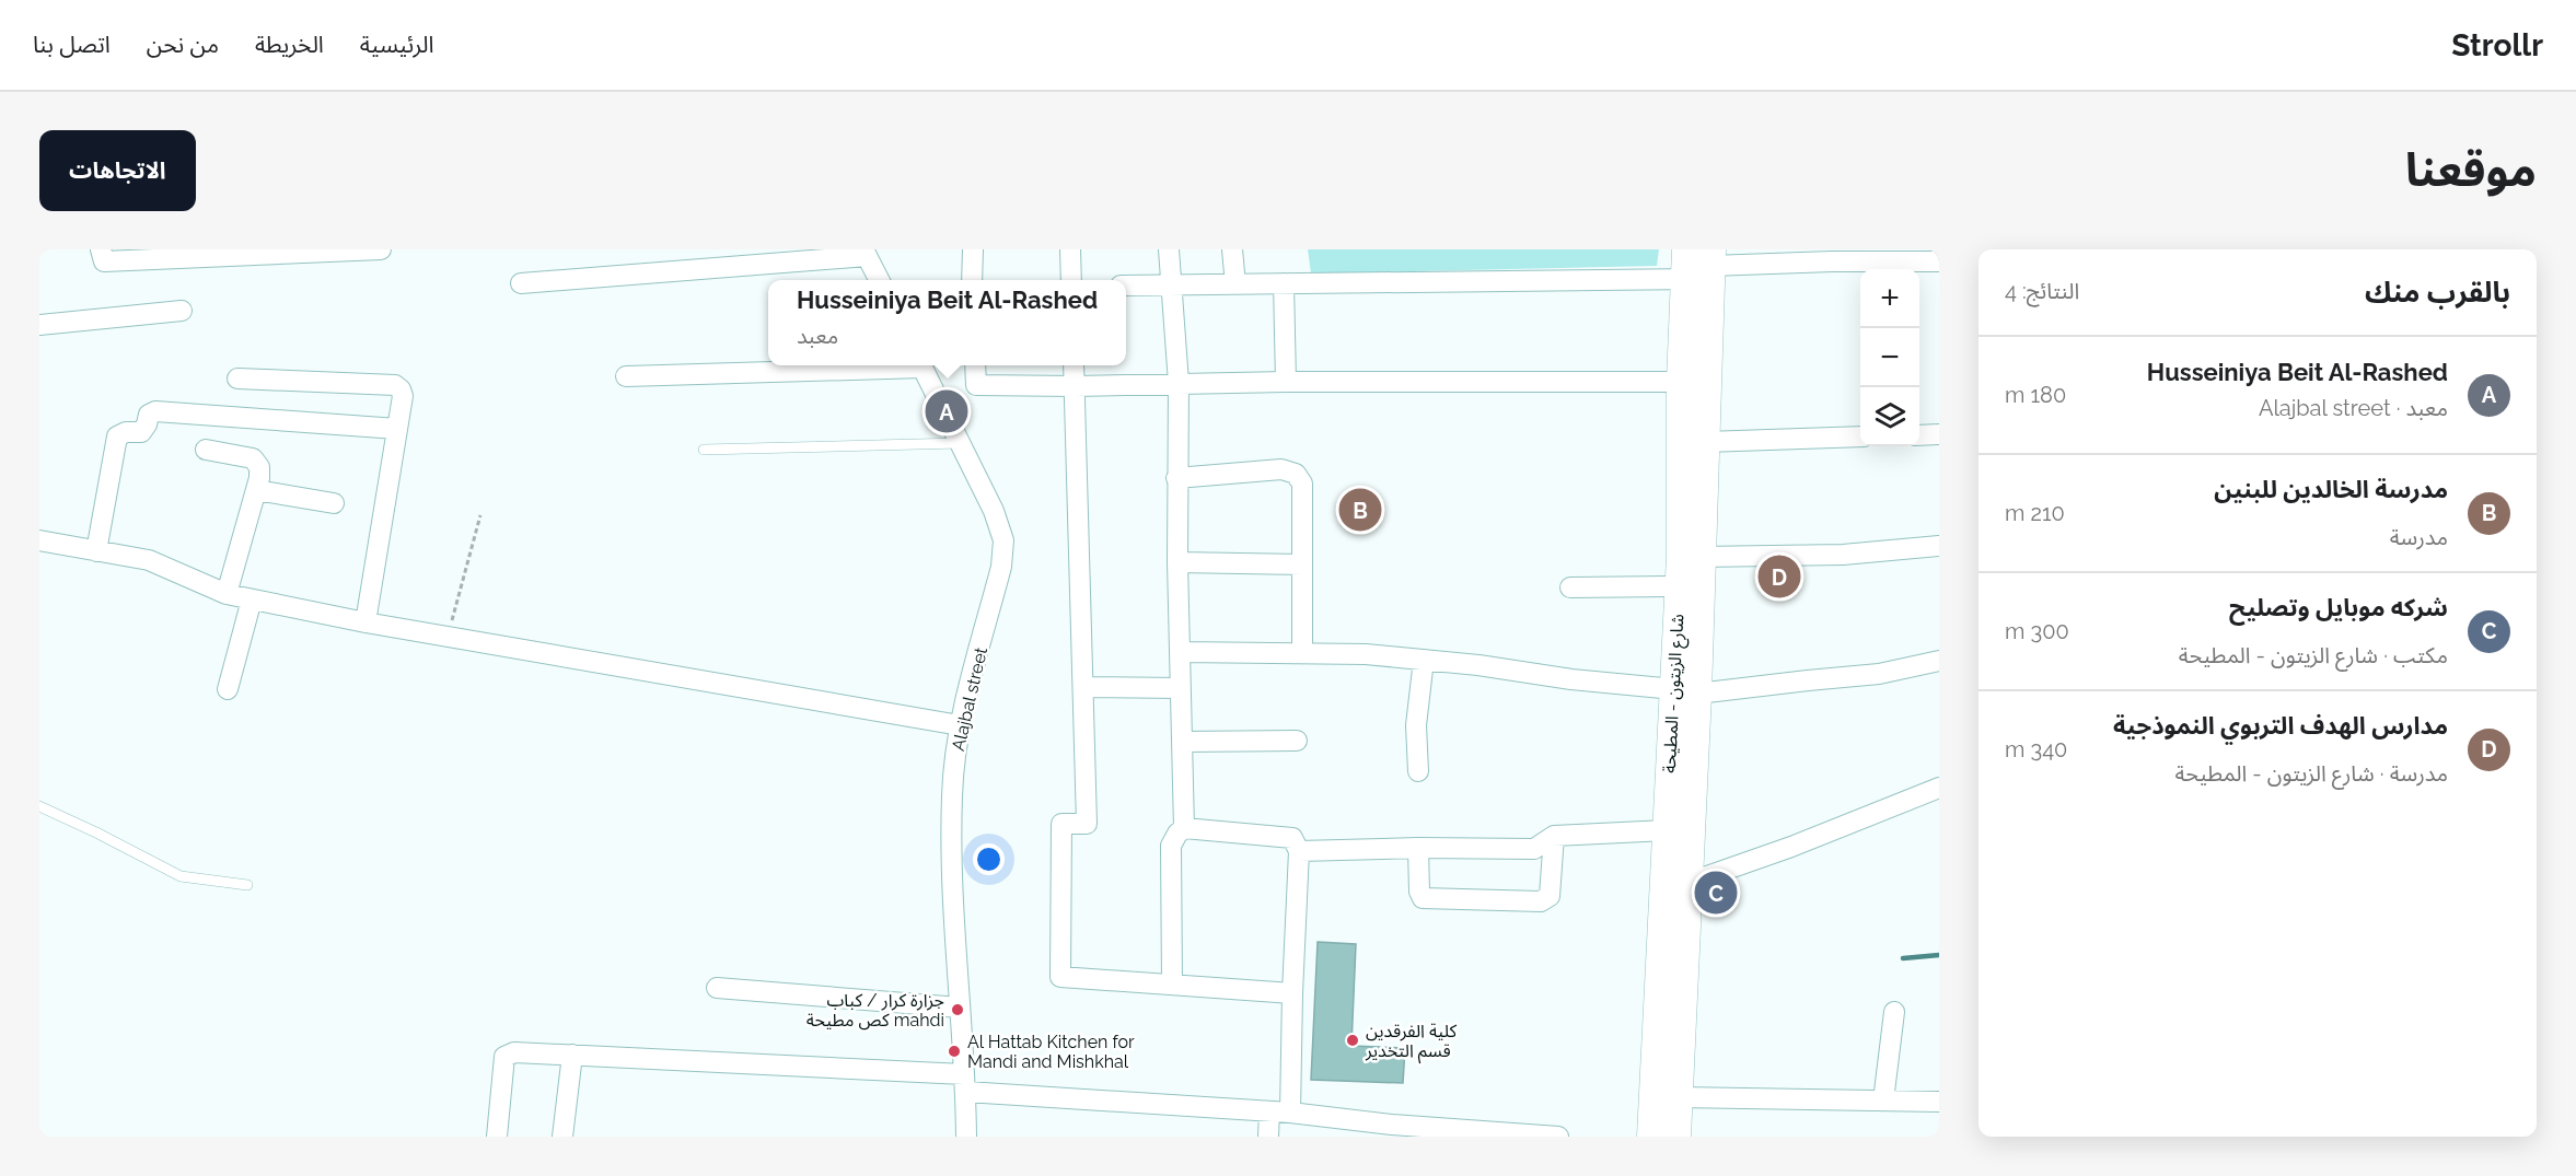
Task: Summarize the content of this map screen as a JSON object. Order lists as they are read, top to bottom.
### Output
{
  "streets": {
    "main road": ["شارع الزيتون - المطيحة"],
    "street": ["Alajbal street"]
  },
  "places": ["جزارة كرار / كباب كص مطيحة mahdi", "كلية الفرقدين قسم التخدير", "Al Hattab Kitchen for Mandi and Mishkhal"],
  "page": {
    "header": "Strollr",
    "nav": [
      "الرئيسية",
      "الخريطة",
      "من نحن",
      "اتصل بنا"
    ],
    "title": "موقعنا",
    "buttons": "الاتجاهات",
    "heading": ["بالقرب منك", "النتائج: 4"],
    "map_buttons": ["+", "−"],
    "popup": ["Husseiniya Beit Al-Rashed", "معبد"],
    "list": [
      {
        "mark": "A",
        "name": "Husseiniya Beit Al-Rashed",
        "note": "معبد · Alajbal street",
        "value": "180 m"
      },
      {
        "mark": "B",
        "name": "مدرسة الخالدين للبنين",
        "note": "مدرسة",
        "value": "210 m"
      },
      {
        "mark": "C",
        "name": "شركه موبايل وتصليح",
        "note": "مكتب · شارع الزيتون - المطيحة",
        "value": "300 m"
      },
      {
        "mark": "D",
        "name": "مدارس الهدف التربوي النموذجية",
        "note": "مدرسة · شارع الزيتون - المطيحة",
        "value": "340 m"
      }
    ],
    "pins": [
      "A",
      "B",
      "D",
      "C"
    ]
  }
}
